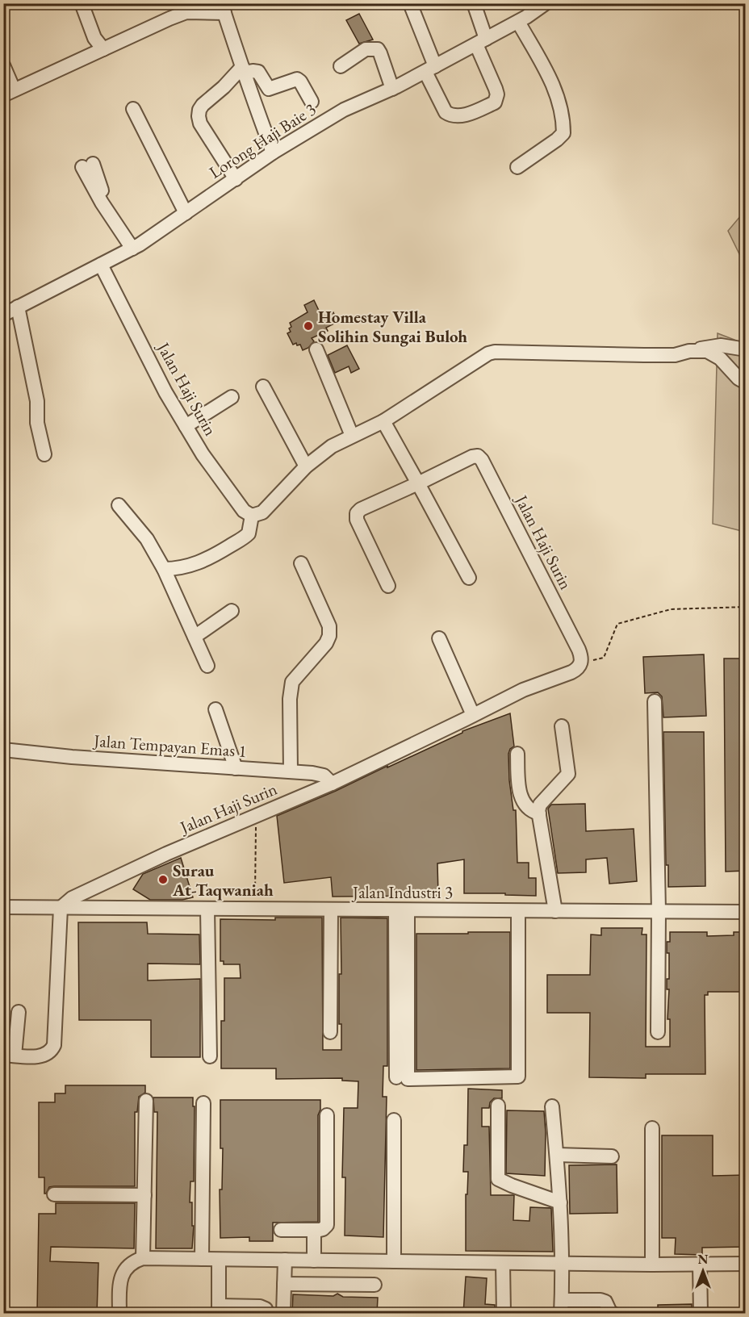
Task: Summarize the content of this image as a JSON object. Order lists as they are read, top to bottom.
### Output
{
  "streets": {
    "street": [
      "Lorong Haji Baie 3",
      "Jalan Haji Surin",
      "Jalan Tempayan Emas 1",
      "Jalan Industri 3"
    ]
  },
  "crossings": [
    ["Lorong Haji Baie 3", "Jalan Haji Surin"],
    ["Jalan Haji Surin", "Jalan Tempayan Emas 1"],
    ["Jalan Haji Surin", "Jalan Industri 3"]
  ],
  "places": ["Homestay Villa Solihin Sungai Buloh", "Surau At-Taqwaniah"],
  "north": "top"
}
